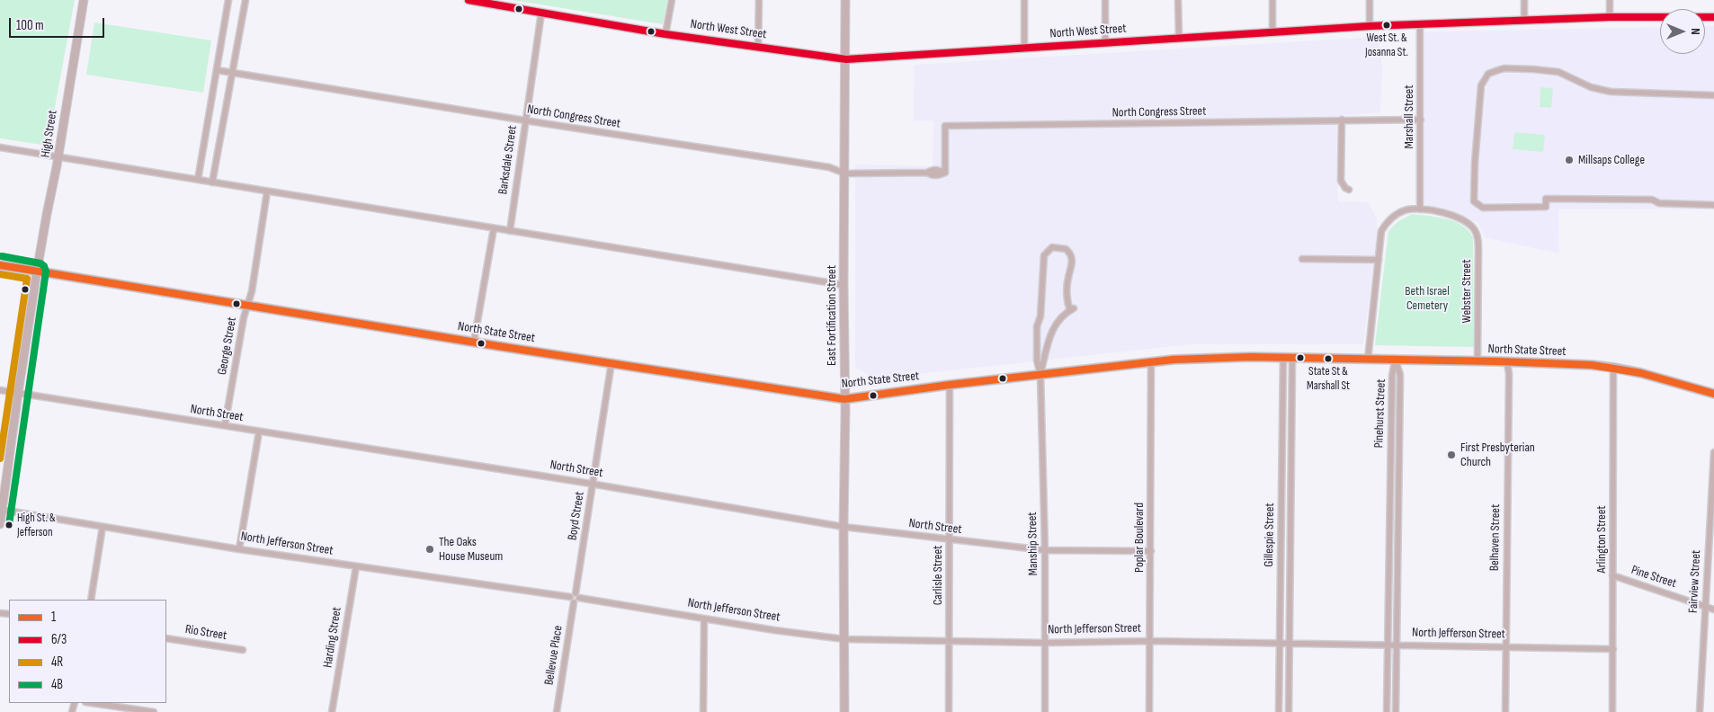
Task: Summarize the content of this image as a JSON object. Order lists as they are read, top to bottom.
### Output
{
  "streets": {
    "main road": ["North State Street"],
    "street": [
      "North West Street",
      "North Congress Street",
      "Marshall Street",
      "High Street",
      "Barksdale Street",
      "Webster Street",
      "East Fortification Street",
      "George Street",
      "North Street",
      "Pinehurst Street",
      "Boyd Street",
      "Gillespie Street",
      "Poplar Boulevard",
      "Belhaven Street",
      "Arlington Street",
      "North Jefferson Street",
      "Manship Street",
      "Carlisle Street",
      "Pine Street",
      "Fairview Street",
      "Rio Street",
      "Harding Street",
      "Bellevue Place"
    ]
  },
  "crossings": [
    ["North West Street", "Marshall Street"],
    ["North West Street", "Barksdale Street"],
    ["North West Street", "East Fortification Street"],
    ["North Congress Street", "Marshall Street"],
    ["North Congress Street", "Barksdale Street"],
    ["North Congress Street", "East Fortification Street"],
    ["Marshall Street", "Webster Street"],
    ["High Street", "North State Street"],
    ["High Street", "North Street"],
    ["High Street", "North Jefferson Street"],
    ["Webster Street", "North State Street"],
    ["East Fortification Street", "North State Street"],
    ["East Fortification Street", "North Street"],
    ["East Fortification Street", "North Jefferson Street"],
    ["North State Street", "George Street"],
    ["North State Street", "Pinehurst Street"],
    ["North State Street", "Boyd Street"],
    ["North State Street", "Gillespie Street"],
    ["North State Street", "Poplar Boulevard"],
    ["North State Street", "Belhaven Street"],
    ["North State Street", "Arlington Street"],
    ["North State Street", "Manship Street"],
    ["North State Street", "Carlisle Street"],
    ["George Street", "North Street"],
    ["North Street", "Boyd Street"],
    ["North Street", "Poplar Boulevard"],
    ["North Street", "Manship Street"],
    ["North Street", "Carlisle Street"],
    ["Pinehurst Street", "North Jefferson Street"],
    ["Boyd Street", "North Jefferson Street"],
    ["Boyd Street", "Bellevue Place"],
    ["Gillespie Street", "North Jefferson Street"],
    ["Poplar Boulevard", "North Jefferson Street"],
    ["Belhaven Street", "North Jefferson Street"],
    ["Arlington Street", "North Jefferson Street"],
    ["Arlington Street", "Pine Street"],
    ["North Jefferson Street", "Manship Street"],
    ["North Jefferson Street", "Carlisle Street"],
    ["North Jefferson Street", "Harding Street"],
    ["North Jefferson Street", "Bellevue Place"],
    ["Pine Street", "Fairview Street"]
  ],
  "parks": ["Beth Israel Cemetery"],
  "places": [
    "West St. & Josanna St.",
    "Millsaps College",
    "State St & Marshall St",
    "First Presbyterian Church",
    "High St. & Jefferson",
    "The Oaks House Museum"
  ],
  "lines": [
    "transit line 6/3",
    "transit line 4B",
    "transit line 1",
    "transit line 4R"
  ],
  "legend": [
    "1",
    "6/3",
    "4R",
    "4B"
  ],
  "scale_bar": "100 m",
  "north": "right"
}
